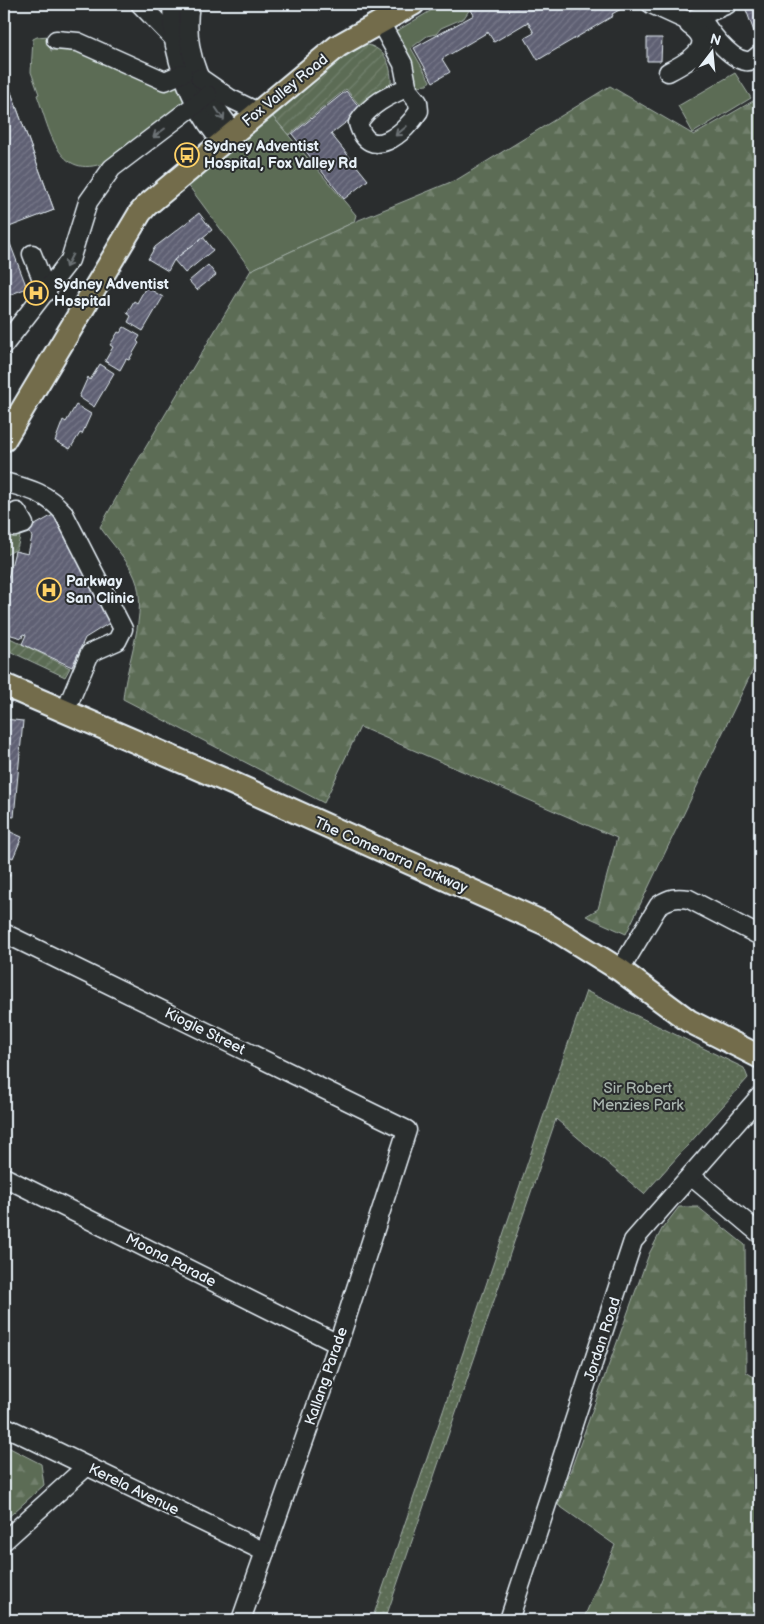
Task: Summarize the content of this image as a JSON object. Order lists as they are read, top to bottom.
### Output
{
  "streets": {
    "main road": ["Fox Valley Road", "The Comenarra Parkway"],
    "street": [
      "Kiogle Street",
      "Moona Parade",
      "Jordan Road",
      "Kallang Parade",
      "Kerela Avenue"
    ]
  },
  "crossings": [
    ["Kiogle Street", "Kallang Parade"],
    ["Moona Parade", "Kallang Parade"],
    ["Kallang Parade", "Kerela Avenue"]
  ],
  "parks": ["Sir Robert Menzies Park"],
  "places": {
    "bus stop": ["Sydney Adventist Hospital, Fox Valley Rd"],
    "hospital": ["Sydney Adventist Hospital", "Parkway San Clinic"]
  },
  "north": "top"
}
